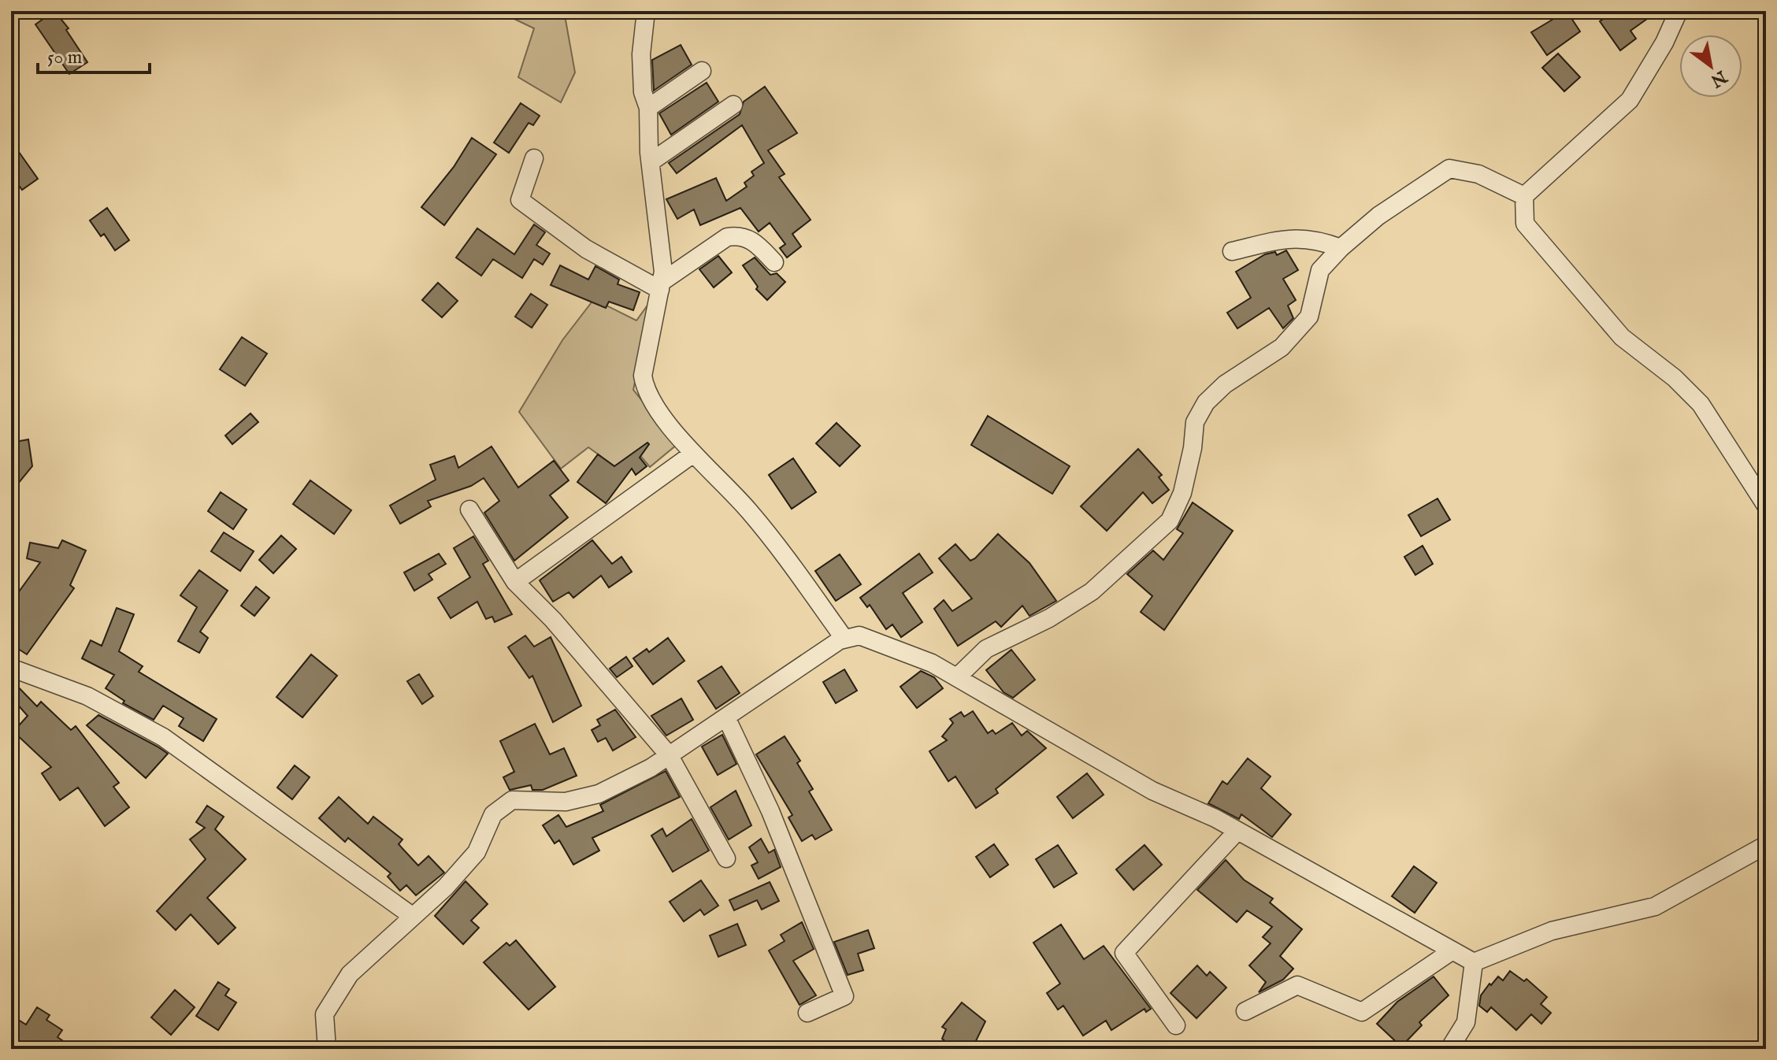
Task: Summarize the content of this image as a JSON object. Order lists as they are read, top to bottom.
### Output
{
  "scale_bar": "50 m",
  "north": "bottom right"
}
